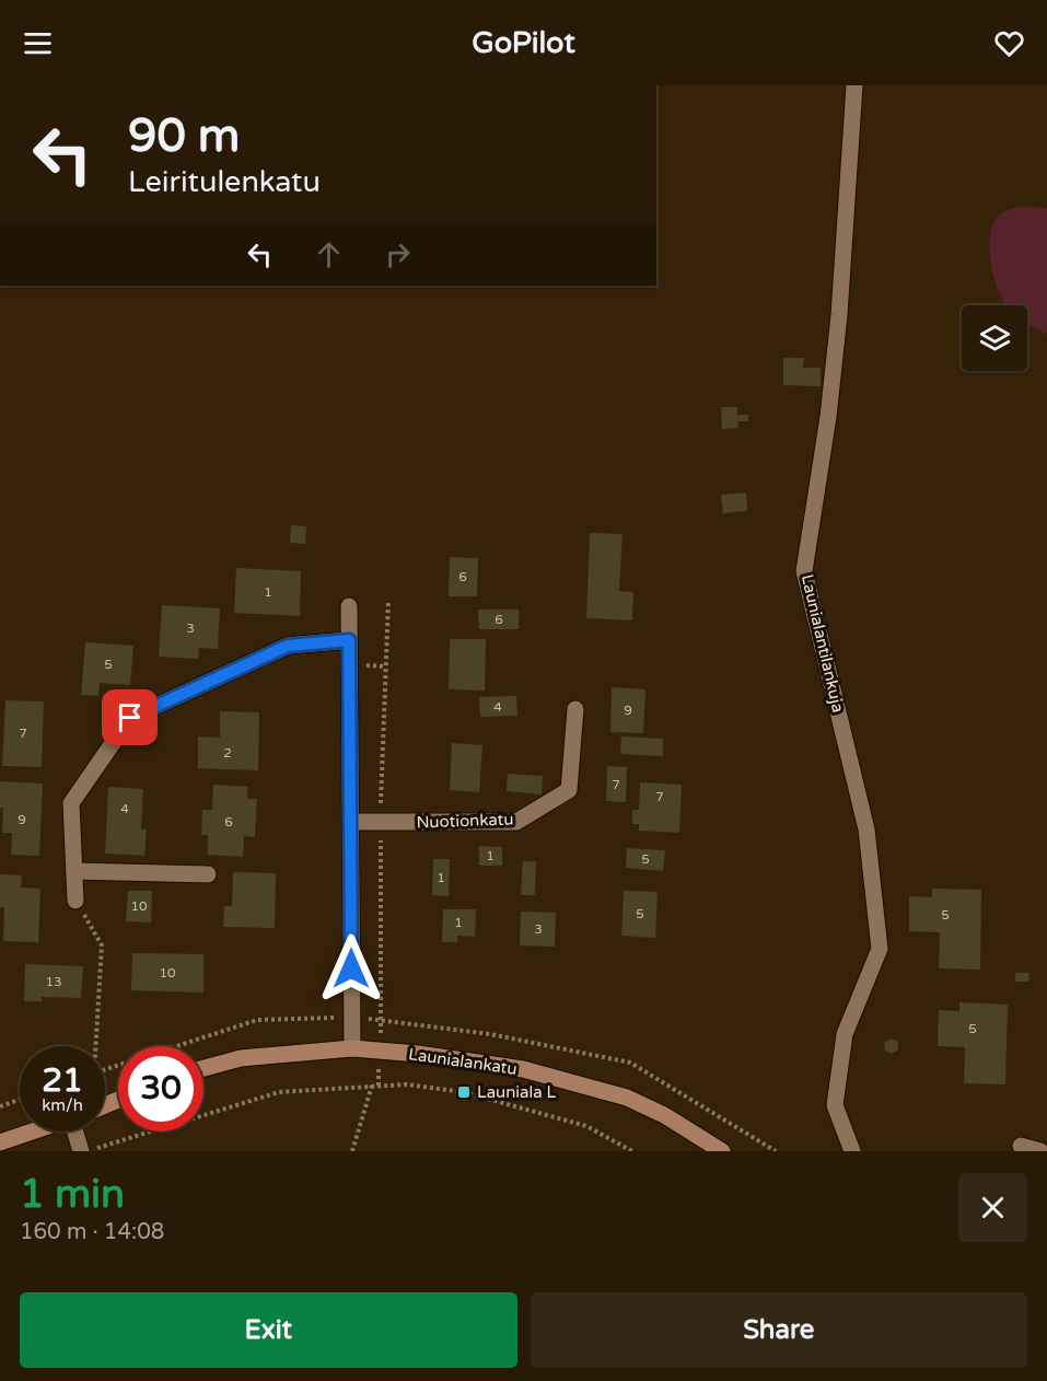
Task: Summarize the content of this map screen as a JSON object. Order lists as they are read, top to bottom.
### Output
{
  "streets": {
    "street": ["Launialantilankuja", "Nuotionkatu", "Launialankatu"]
  },
  "places": {
    "transit": ["Launiala L"]
  },
  "house_numbers": [
    "6",
    "1",
    "6",
    "3",
    "5",
    "4",
    "9",
    "7",
    "2",
    "7",
    "7",
    "4",
    "9",
    "6",
    "1",
    "5",
    "1",
    "10",
    "5",
    "5",
    "1",
    "3",
    "10",
    "13",
    "5"
  ],
  "page": {
    "header": "GoPilot",
    "turn": ["90 m", "Leiritulenkatu"],
    "speed": "21 km/h",
    "limit": "30",
    "heading": ["1 min", "160 m · 14:08"],
    "buttons": ["Exit", "Share"]
  }
}
